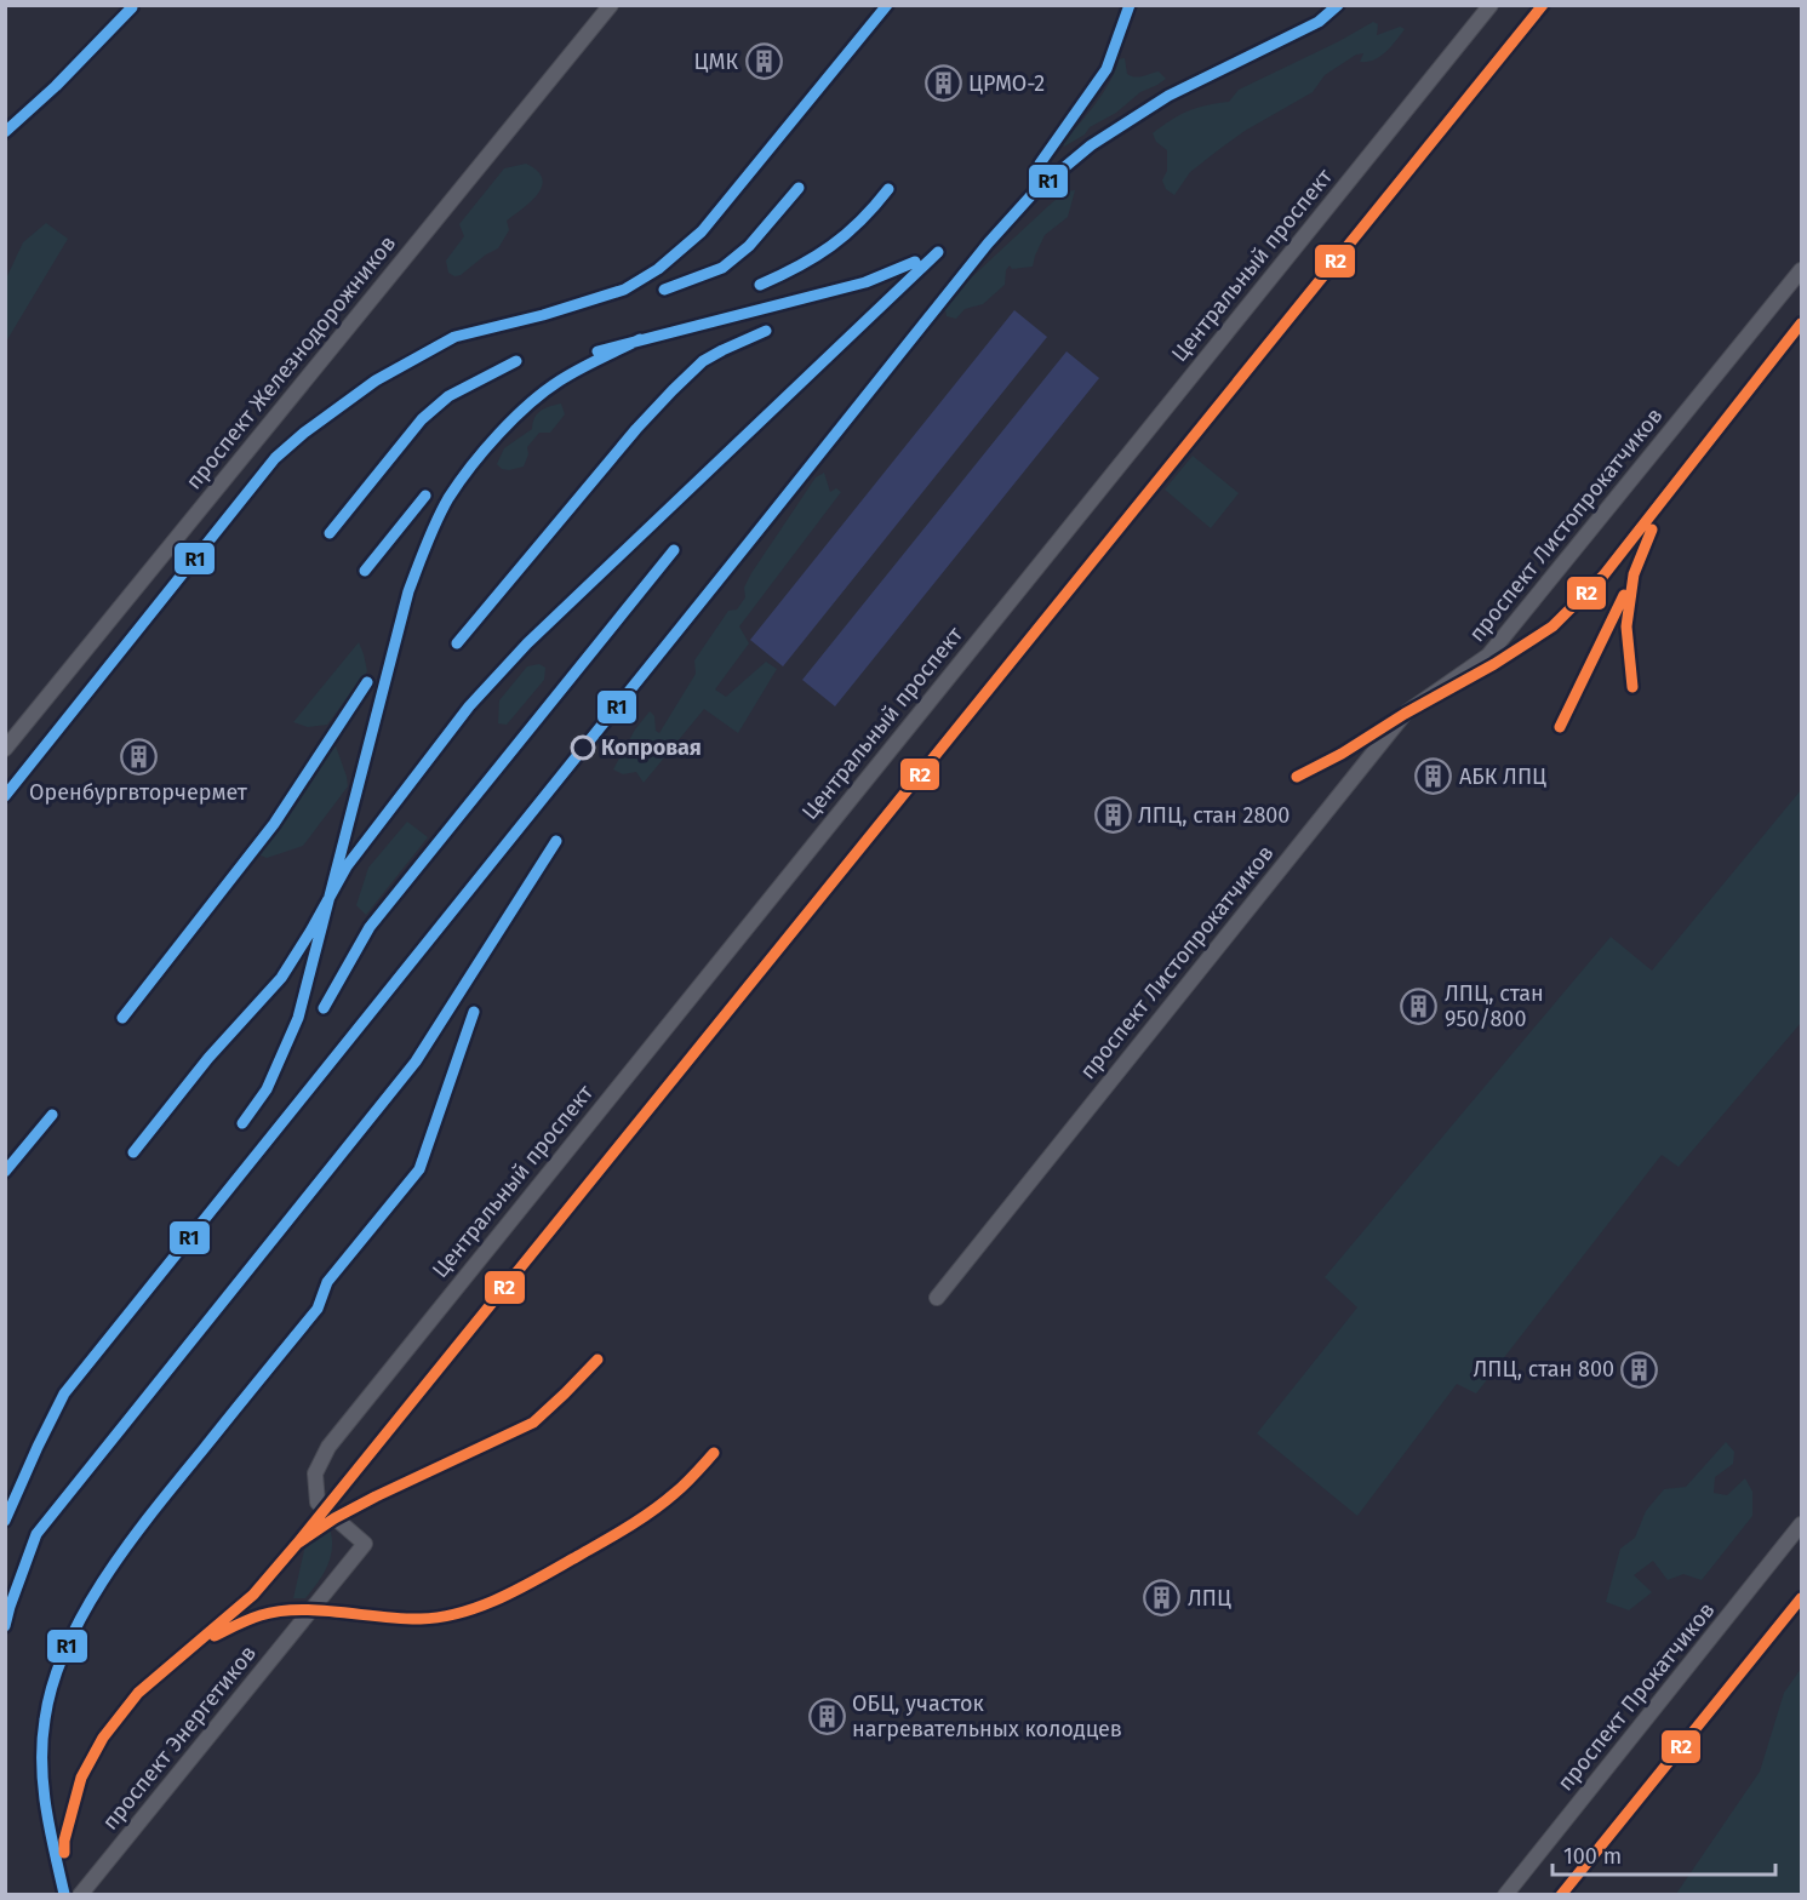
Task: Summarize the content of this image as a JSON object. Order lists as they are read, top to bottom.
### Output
{
  "streets": {
    "street": [
      "Центральный проспект",
      "проспект Железнодорожников",
      "проспект Листопрокатчиков",
      "проспект Прокатчиков",
      "проспект Энергетиков"
    ]
  },
  "crossings": [
    ["Центральный проспект", "проспект Энергетиков"]
  ],
  "places": {
    "building": [
      "ЦМК",
      "ЦРМО-2",
      "Оренбургвторчермет",
      "АБК ЛПЦ",
      "ЛПЦ, стан 2800",
      "ЛПЦ, стан 950/800",
      "ЛПЦ, стан 800",
      "ЛПЦ",
      "ОБЦ, участок нагревательных колодцев"
    ],
    "other": ["Копровая"]
  },
  "lines": ["transit line R1", "transit line R2"],
  "scale_bar": "100 m"
}
